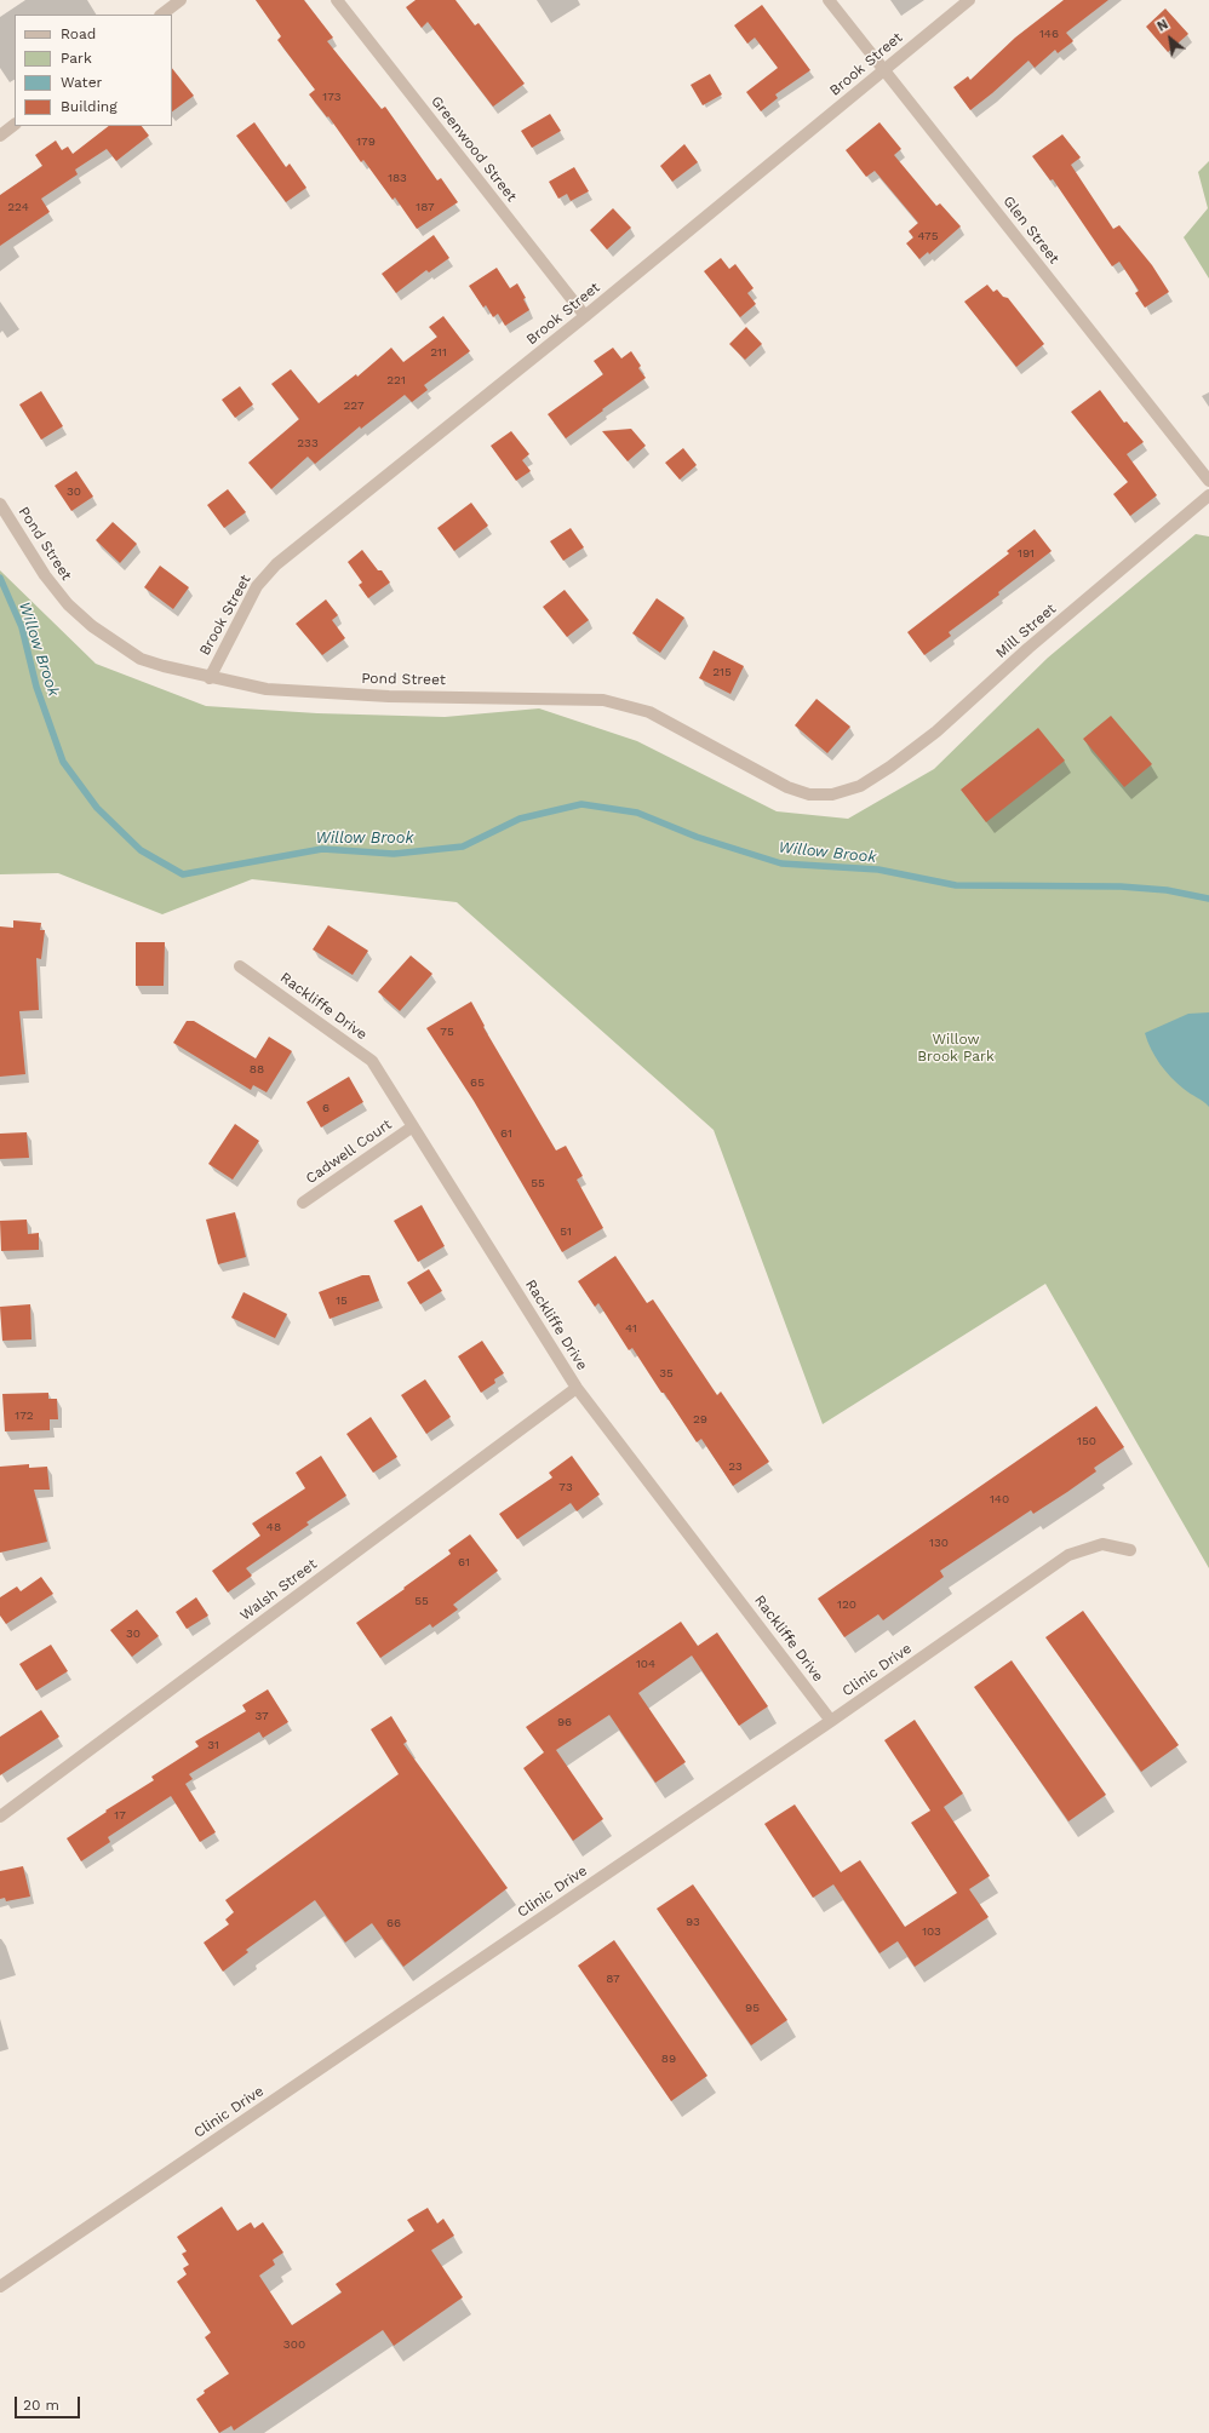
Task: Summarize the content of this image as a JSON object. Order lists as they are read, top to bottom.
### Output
{
  "streets": {
    "street": [
      "Brook Street",
      "Greenwood Street",
      "Glen Street",
      "Pond Street",
      "Mill Street",
      "Rackliffe Drive",
      "Cadwell Court",
      "Walsh Street",
      "Clinic Drive"
    ]
  },
  "crossings": [
    ["Brook Street", "Greenwood Street"],
    ["Brook Street", "Glen Street"],
    ["Brook Street", "Pond Street"],
    ["Pond Street", "Mill Street"],
    ["Rackliffe Drive", "Cadwell Court"],
    ["Rackliffe Drive", "Walsh Street"],
    ["Rackliffe Drive", "Clinic Drive"]
  ],
  "water": ["Willow Brook"],
  "parks": ["Willow Brook Park"],
  "house_numbers": [
    "146",
    "173",
    "179",
    "183",
    "224",
    "187",
    "475",
    "211",
    "221",
    "227",
    "233",
    "30",
    "191",
    "215",
    "75",
    "88",
    "65",
    "6",
    "61",
    "55",
    "51",
    "15",
    "41",
    "35",
    "172",
    "29",
    "150",
    "23",
    "73",
    "140",
    "48",
    "130",
    "61",
    "55",
    "120",
    "30",
    "104",
    "37",
    "96",
    "31",
    "17",
    "93",
    "66",
    "103",
    "87",
    "95",
    "89",
    "300"
  ],
  "legend": [
    "Road",
    "Park",
    "Water",
    "Building"
  ],
  "scale_bar": "20 m",
  "north": "top left"
}
